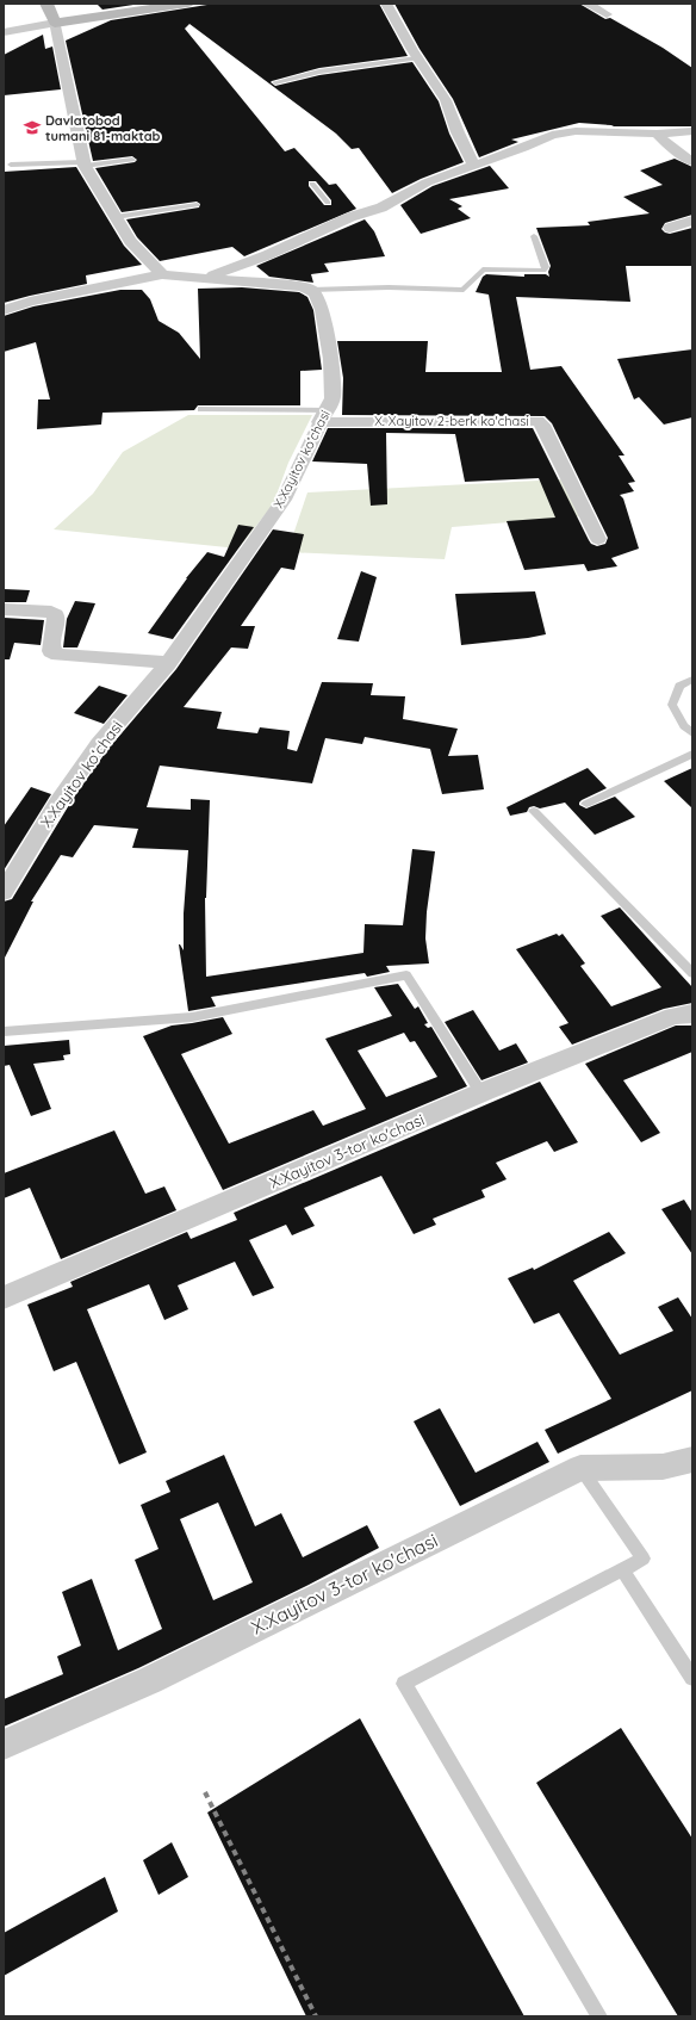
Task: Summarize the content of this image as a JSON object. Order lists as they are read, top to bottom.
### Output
{
  "streets": {
    "street": ["X. Xayitov 2-berk koʼchasi", "X.Xayitov koʻchasi", "X.Xayitov 3-tor koʼchasi"]
  },
  "crossings": [
    ["X. Xayitov 2-berk koʼchasi", "X.Xayitov koʻchasi"]
  ],
  "places": {
    "school or university": ["Davlatobod tumani 81-maktab"]
  }
}
